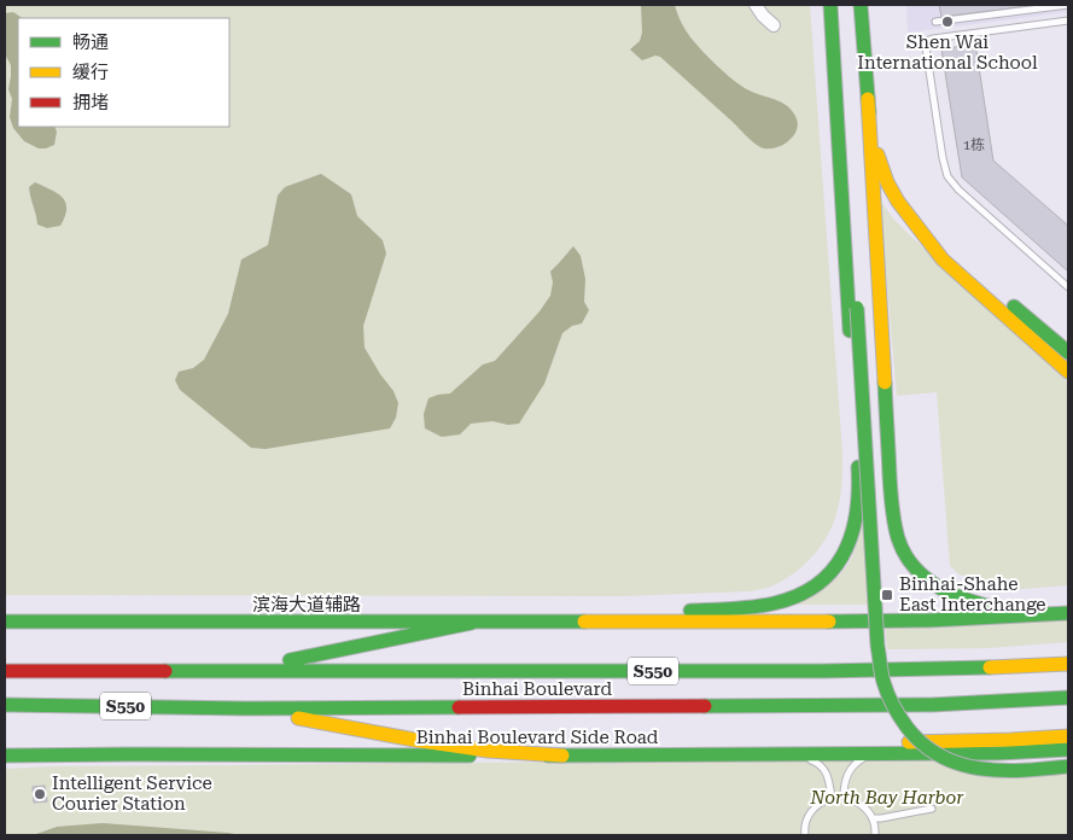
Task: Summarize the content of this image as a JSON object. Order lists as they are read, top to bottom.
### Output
{
  "streets": {
    "main road": [
      "滨海大道辅路",
      "S550",
      "Binhai Boulevard",
      "Binhai Boulevard Side Road"
    ]
  },
  "parks": ["North Bay Harbor"],
  "places": {
    "other": ["Shen Wai International School", "Intelligent Service Courier Station"],
    "transit": ["Binhai-Shahe East Interchange"]
  },
  "house_numbers": ["1栋"],
  "legend": ["畅通", "缓行", "拥堵"]
}
